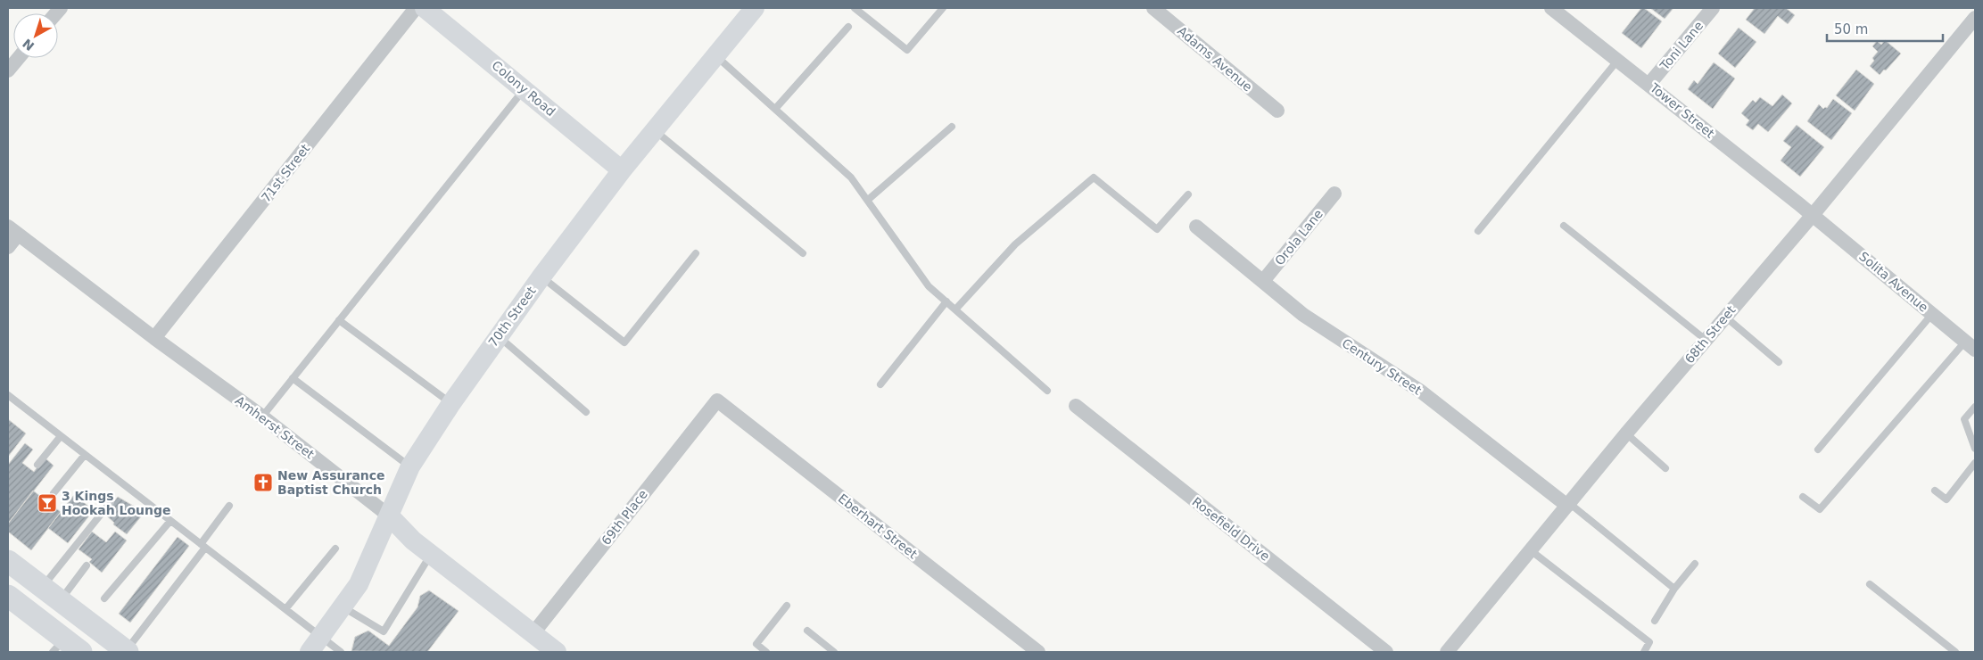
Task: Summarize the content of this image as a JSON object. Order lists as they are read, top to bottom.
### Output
{
  "streets": {
    "main road": ["Colony Road", "70th Street", "Amherst Street"],
    "street": [
      "Toni Lane",
      "Adams Avenue",
      "Tower Street",
      "71st Street",
      "Orola Lane",
      "Solita Avenue",
      "68th Street",
      "Century Street",
      "69th Place",
      "Eberhart Street",
      "Rosefield Drive"
    ]
  },
  "crossings": [
    ["Toni Lane", "Tower Street"],
    ["Colony Road", "70th Street"],
    ["Tower Street", "Solita Avenue"],
    ["Tower Street", "68th Street"],
    ["71st Street", "Amherst Street"],
    ["Orola Lane", "Century Street"],
    ["Solita Avenue", "68th Street"],
    ["70th Street", "Amherst Street"],
    ["68th Street", "Century Street"],
    ["Amherst Street", "69th Place"],
    ["69th Place", "Eberhart Street"]
  ],
  "places": {
    "church": ["New Assurance Baptist Church"],
    "bar": ["3 Kings Hookah Lounge"]
  },
  "scale_bar": "50 m",
  "north": "bottom left"
}
